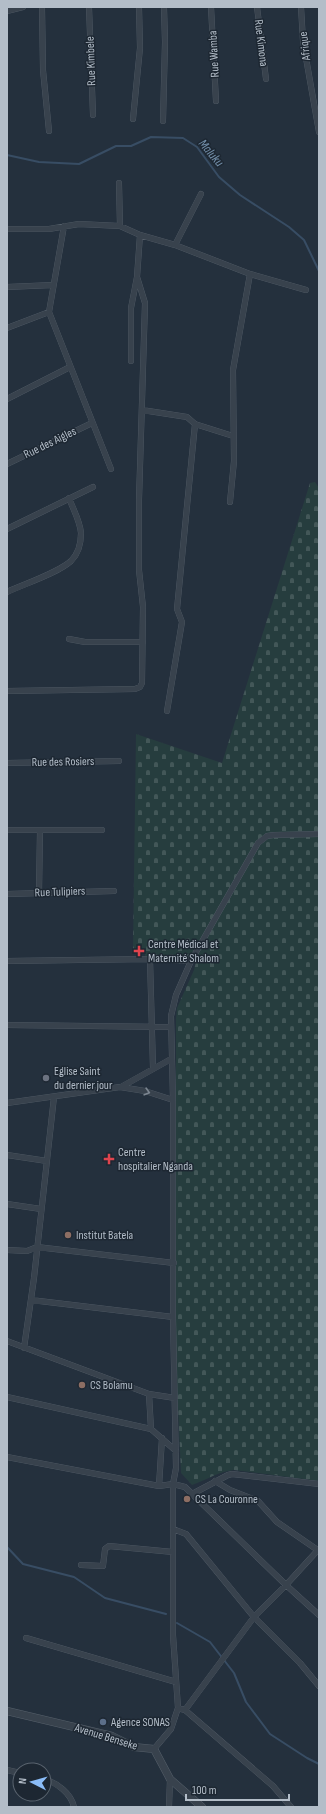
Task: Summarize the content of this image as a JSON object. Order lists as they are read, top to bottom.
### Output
{
  "streets": {
    "street": [
      "Rue Kimona",
      "Afrique",
      "Rue Wamba",
      "Rue Kimbele",
      "Rue des Aigles",
      "Rue des Rosiers",
      "Rue Tulipiers",
      "Avenue Benseke"
    ]
  },
  "water": ["Maluku"],
  "places": {
    "health": ["Centre Médical et Maternité Shalom", "Centre hospitalier Nganda"],
    "other": [
      "Eglise Saint du dernier jour",
      "Institut Batela",
      "CS Bolamu",
      "CS La Couronne",
      "Agence SONAS"
    ]
  },
  "scale_bar": "100 m",
  "north": "left"
}
